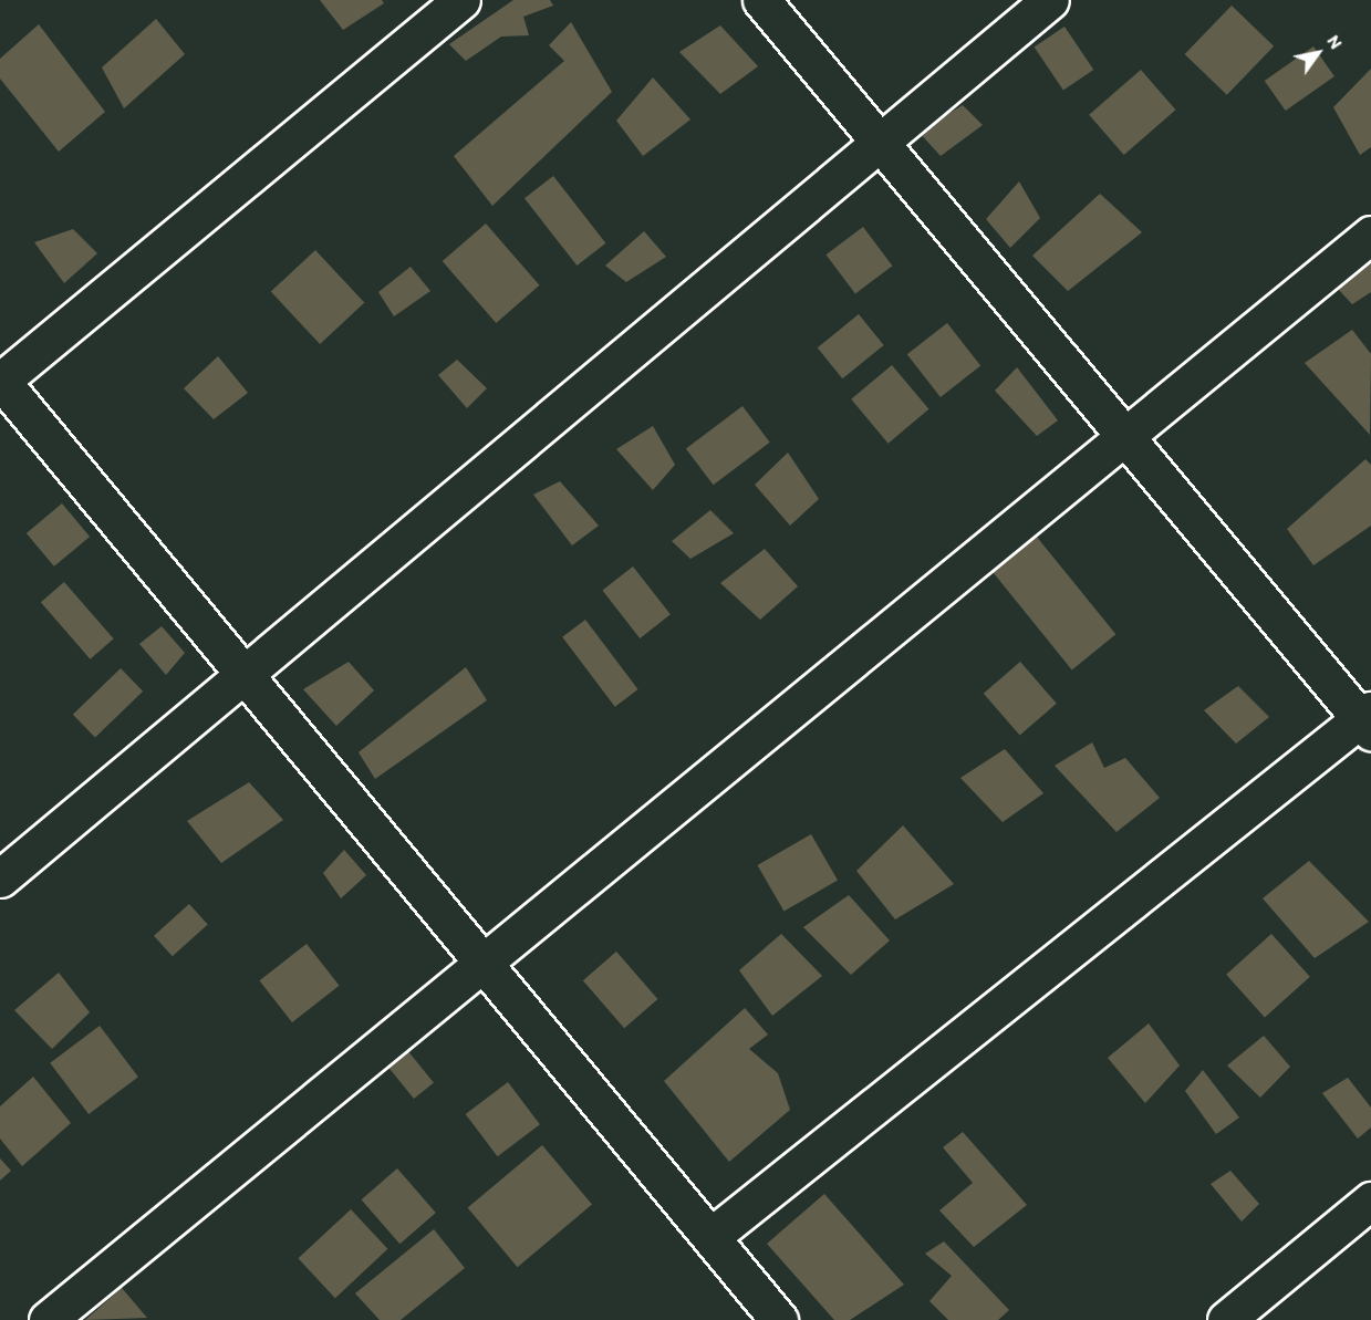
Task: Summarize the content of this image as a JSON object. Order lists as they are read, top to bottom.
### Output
{
  "north": "top right"
}
